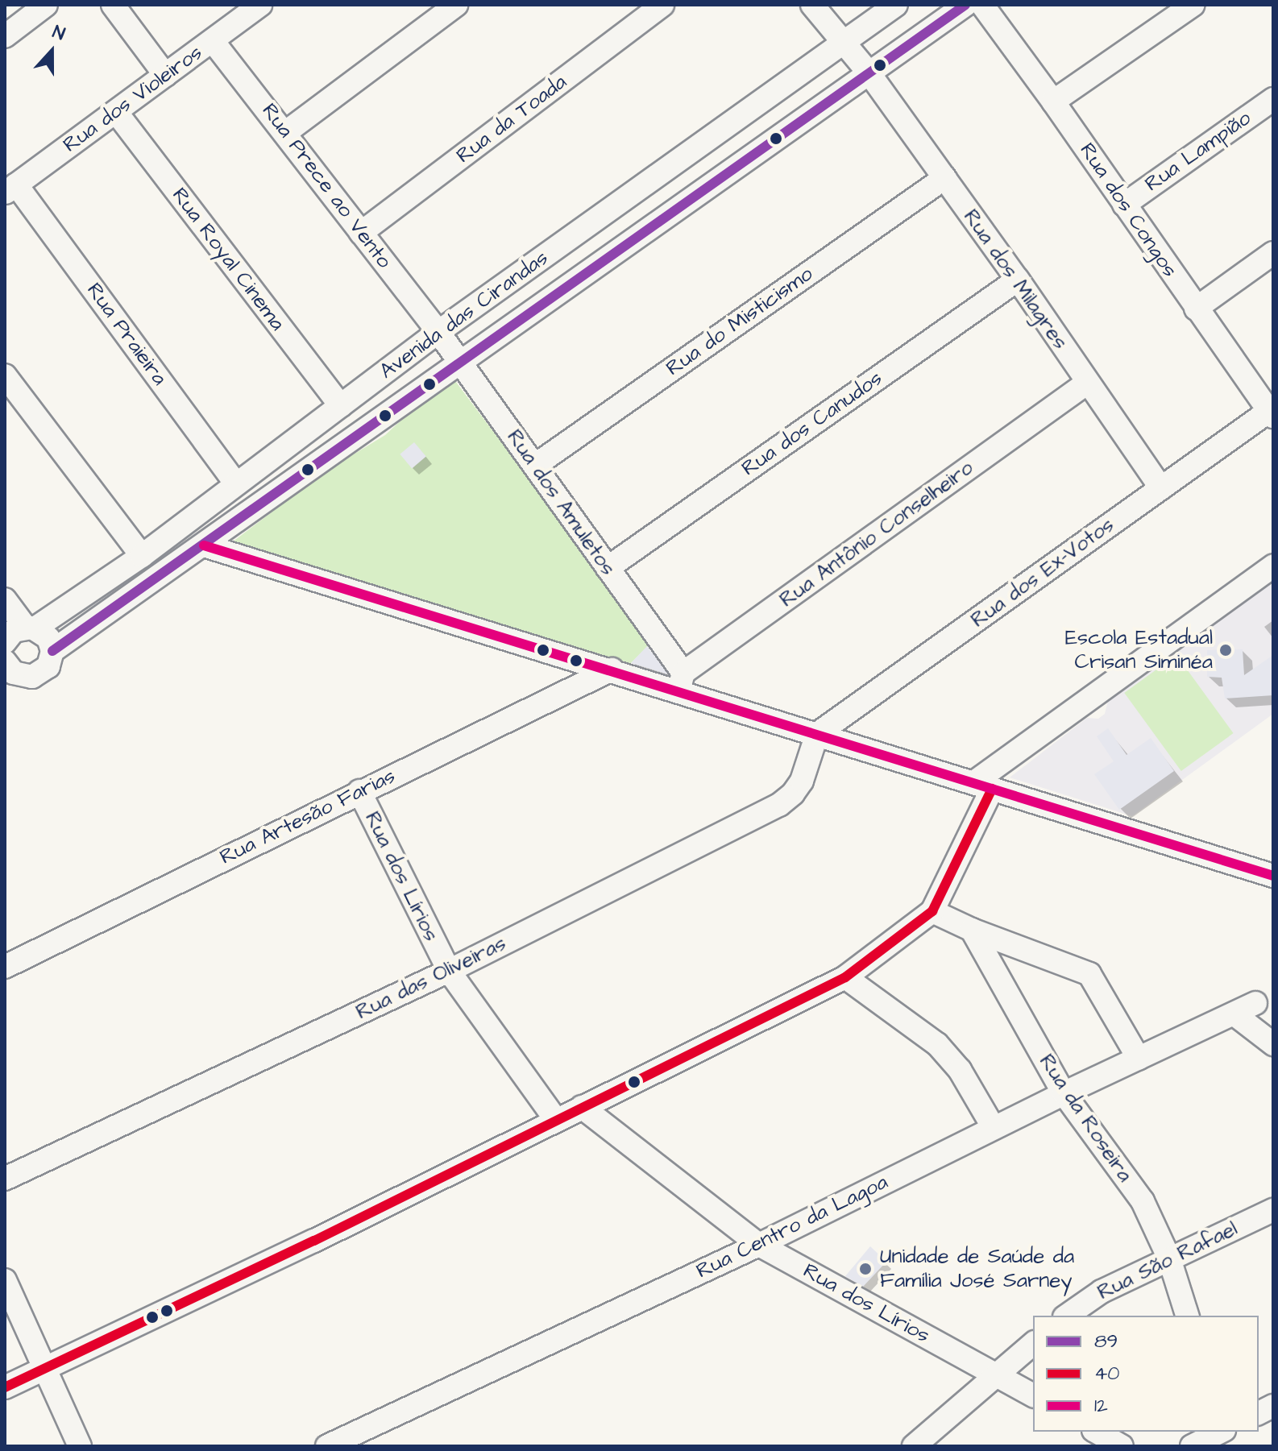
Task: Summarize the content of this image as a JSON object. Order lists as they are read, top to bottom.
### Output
{
  "streets": {
    "street": [
      "Rua dos Violeiros",
      "Rua da Toada",
      "Rua Lampião",
      "Rua Prece ao Vento",
      "Rua dos Congos",
      "Rua Royal Cinema",
      "Rua dos Milagres",
      "Avenida das Cirandas",
      "Rua do Misticismo",
      "Rua Praieira",
      "Rua dos Canudos",
      "Rua dos Amuletos",
      "Rua Antônio Conselheiro",
      "Rua dos Ex-Votos",
      "Rua Artesão Farias",
      "Rua dos Lírios",
      "Rua das Oliveiras",
      "Rua da Roseira",
      "Rua Centro da Lagoa",
      "Rua São Rafael"
    ]
  },
  "crossings": [
    ["Rua dos Violeiros", "Rua Prece ao Vento"],
    ["Rua dos Violeiros", "Rua Royal Cinema"],
    ["Rua dos Violeiros", "Rua Praieira"],
    ["Rua da Toada", "Rua Prece ao Vento"],
    ["Rua Lampião", "Rua dos Congos"],
    ["Rua Prece ao Vento", "Avenida das Cirandas"],
    ["Rua Prece ao Vento", "Rua dos Amuletos"],
    ["Rua dos Congos", "Rua dos Ex-Votos"],
    ["Rua Royal Cinema", "Avenida das Cirandas"],
    ["Rua dos Milagres", "Avenida das Cirandas"],
    ["Rua dos Milagres", "Rua do Misticismo"],
    ["Rua dos Milagres", "Rua dos Canudos"],
    ["Rua dos Milagres", "Rua Antônio Conselheiro"],
    ["Rua dos Milagres", "Rua dos Ex-Votos"],
    ["Avenida das Cirandas", "Rua Praieira"],
    ["Avenida das Cirandas", "Rua dos Amuletos"],
    ["Rua do Misticismo", "Rua dos Amuletos"],
    ["Rua dos Canudos", "Rua dos Amuletos"],
    ["Rua dos Amuletos", "Rua Antônio Conselheiro"],
    ["Rua dos Ex-Votos", "Rua das Oliveiras"],
    ["Rua Artesão Farias", "Rua dos Lírios"],
    ["Rua dos Lírios", "Rua das Oliveiras"],
    ["Rua dos Lírios", "Rua Centro da Lagoa"],
    ["Rua da Roseira", "Rua Centro da Lagoa"],
    ["Rua da Roseira", "Rua São Rafael"]
  ],
  "places": ["Escola Estadual Crisan Siminéa", "Unidade de Saúde da Família José Sarney"],
  "lines": ["transit line 89", "transit line 12", "transit line 40"],
  "legend": ["89", "40", "12"],
  "north": "top"
}
